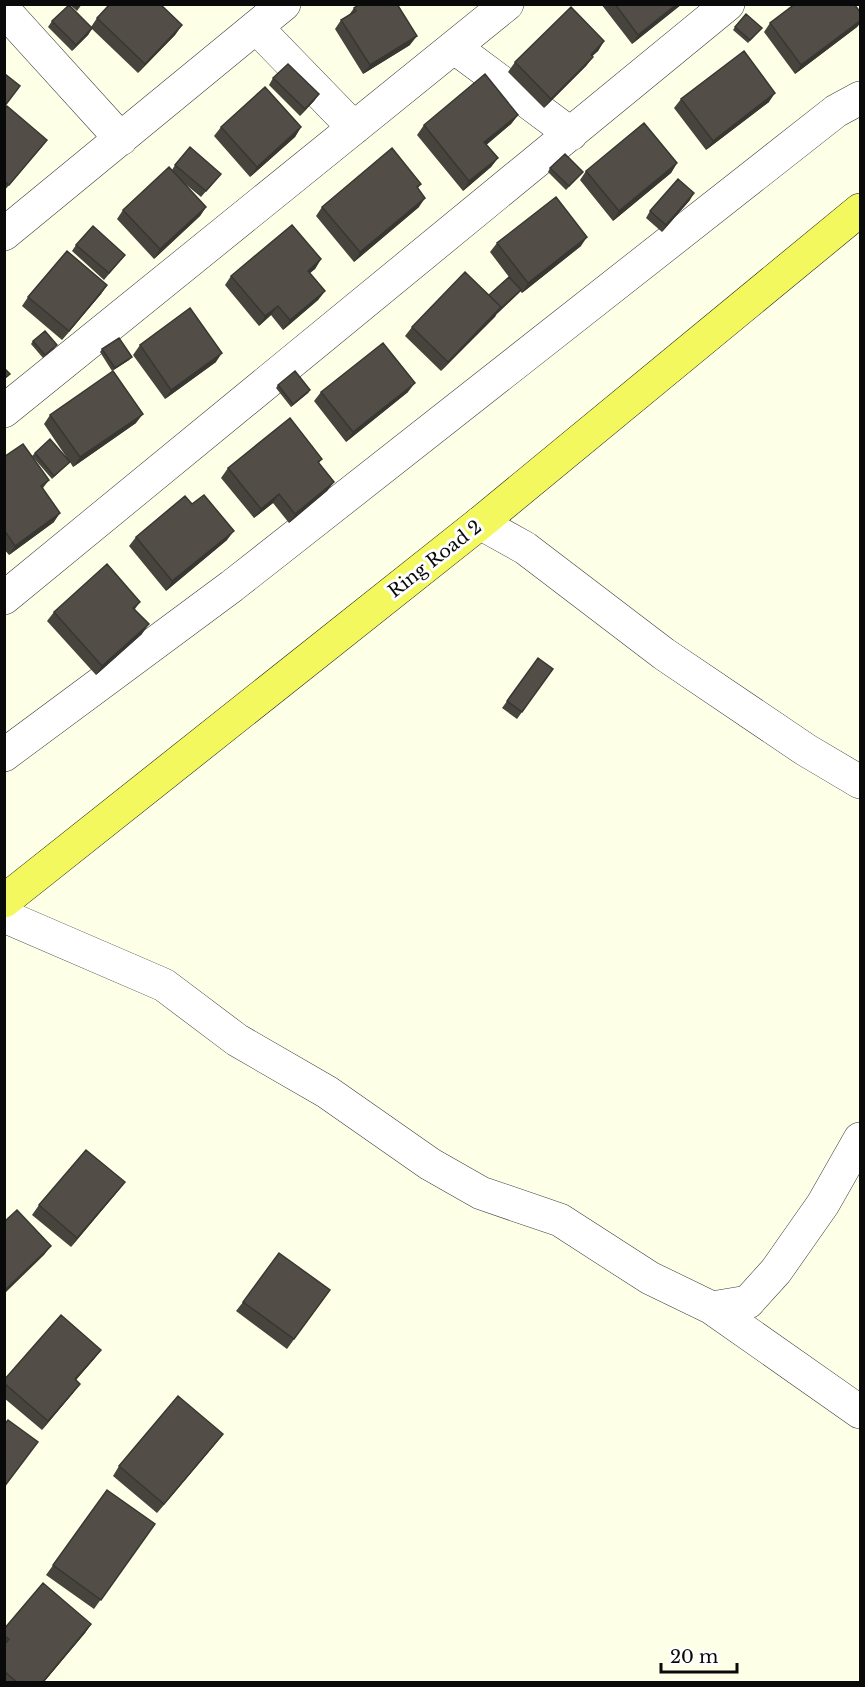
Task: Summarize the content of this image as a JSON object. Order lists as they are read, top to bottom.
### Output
{
  "streets": {
    "main road": ["Ring Road 2"]
  },
  "scale_bar": "20 m"
}
